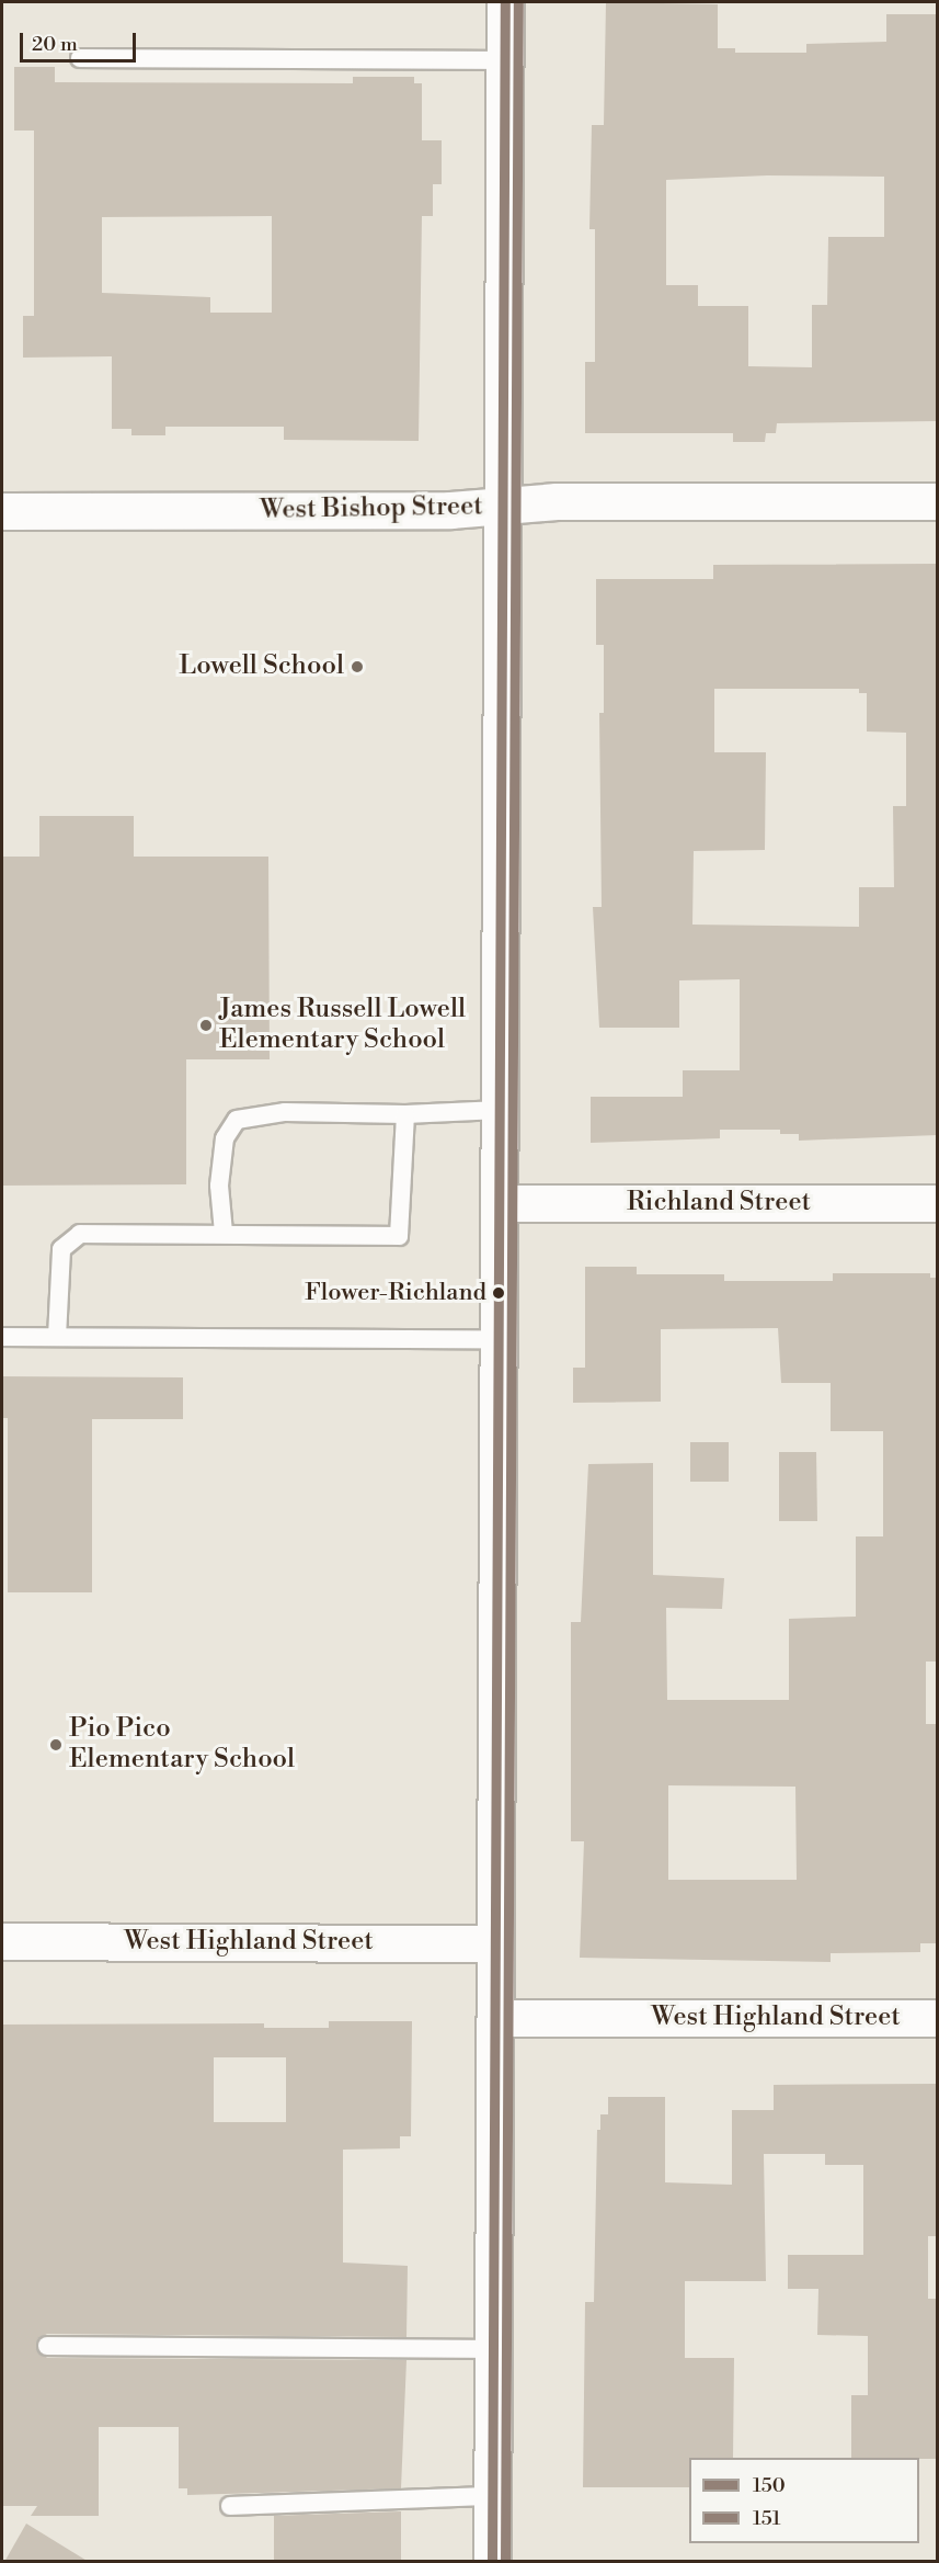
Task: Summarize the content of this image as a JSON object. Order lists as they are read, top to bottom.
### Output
{
  "streets": {
    "street": ["West Bishop Street", "Richland Street", "West Highland Street"]
  },
  "places": [
    "Lowell School",
    "James Russell Lowell Elementary School",
    "Flower-Richland",
    "Pio Pico Elementary School"
  ],
  "lines": ["transit line 150", "transit line 151"],
  "legend": ["150", "151"],
  "scale_bar": "20 m"
}
